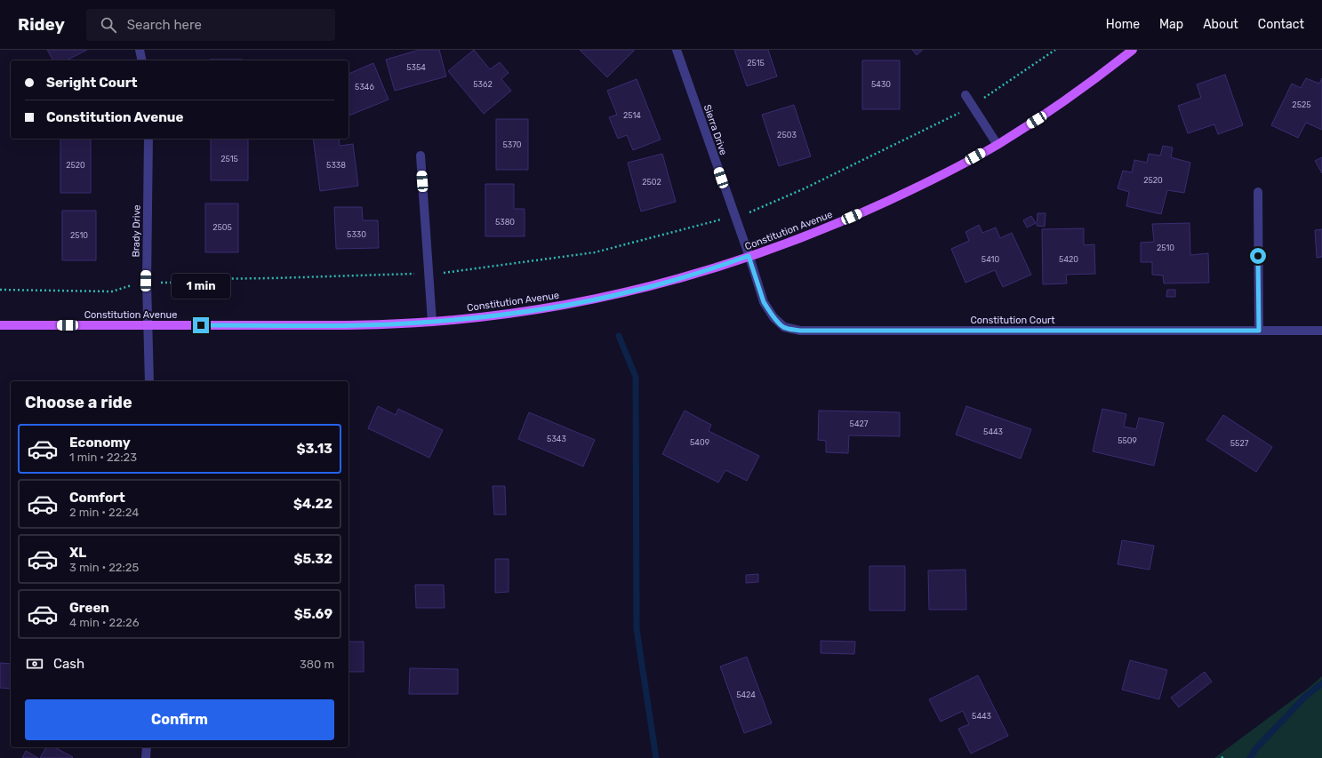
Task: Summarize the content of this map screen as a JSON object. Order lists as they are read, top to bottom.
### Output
{
  "streets": {
    "main road": ["Constitution Avenue"],
    "street": ["Sierra Drive", "Brady Drive", "Constitution Court"]
  },
  "crossings": [
    ["Sierra Drive", "Constitution Avenue"],
    ["Sierra Drive", "Constitution Court"],
    ["Constitution Avenue", "Brady Drive"],
    ["Constitution Avenue", "Constitution Court"]
  ],
  "house_numbers": [
    "2515",
    "5354",
    "5362",
    "5430",
    "5346",
    "2525",
    "2514",
    "2503",
    "5370",
    "2515",
    "2520",
    "5338",
    "2520",
    "2502",
    "5380",
    "2505",
    "5330",
    "2510",
    "2510",
    "5410",
    "5420",
    "5427",
    "5443",
    "5343",
    "5509",
    "5409",
    "5527",
    "5424",
    "5443"
  ],
  "page": {
    "header": "Ridey",
    "search": "Search here",
    "nav": [
      "Home",
      "Map",
      "About",
      "Contact"
    ],
    "banner": ["Seright Court", "Constitution Avenue"],
    "bubble": "1 min",
    "heading": "Choose a ride",
    "list": [
      {
        "name": "Economy",
        "note": "1 min · 22:23",
        "value": "$3.13"
      },
      {
        "name": "Comfort",
        "note": "2 min · 22:24",
        "value": "$4.22"
      },
      {
        "name": "XL",
        "note": "3 min · 22:25",
        "value": "$5.32"
      },
      {
        "name": "Green",
        "note": "4 min · 22:26",
        "value": "$5.69"
      }
    ],
    "pay": ["Cash", "380 m"],
    "buttons": "Confirm"
  }
}
